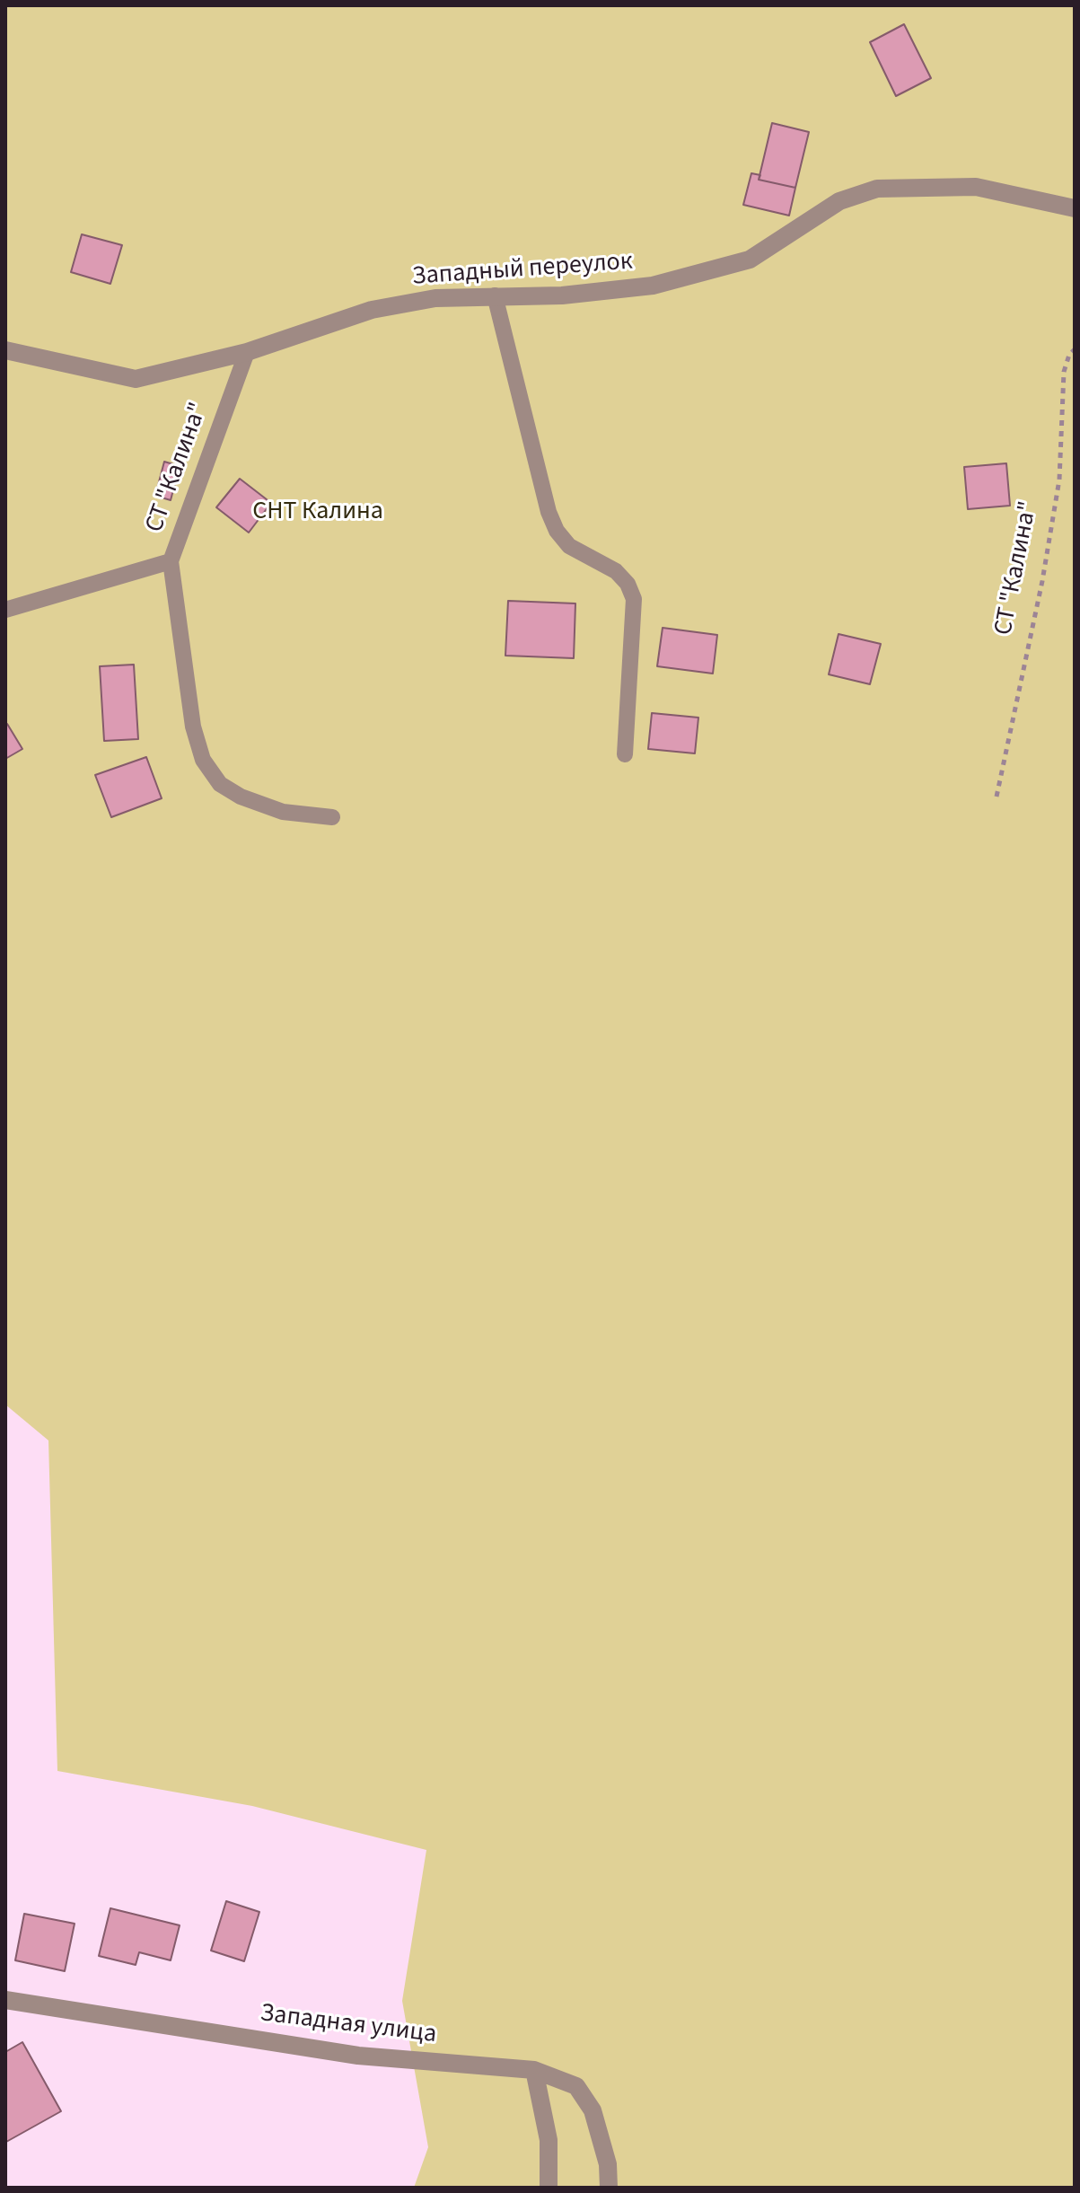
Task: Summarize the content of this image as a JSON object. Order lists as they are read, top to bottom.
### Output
{
  "streets": {
    "street": ["Западный переулок", "Западная улица"],
    "lane": ["СТ \"Калина\""]
  },
  "crossings": [
    ["Западный переулок", "СТ \"Калина\""]
  ],
  "parks": ["СНТ Калина"]
}
